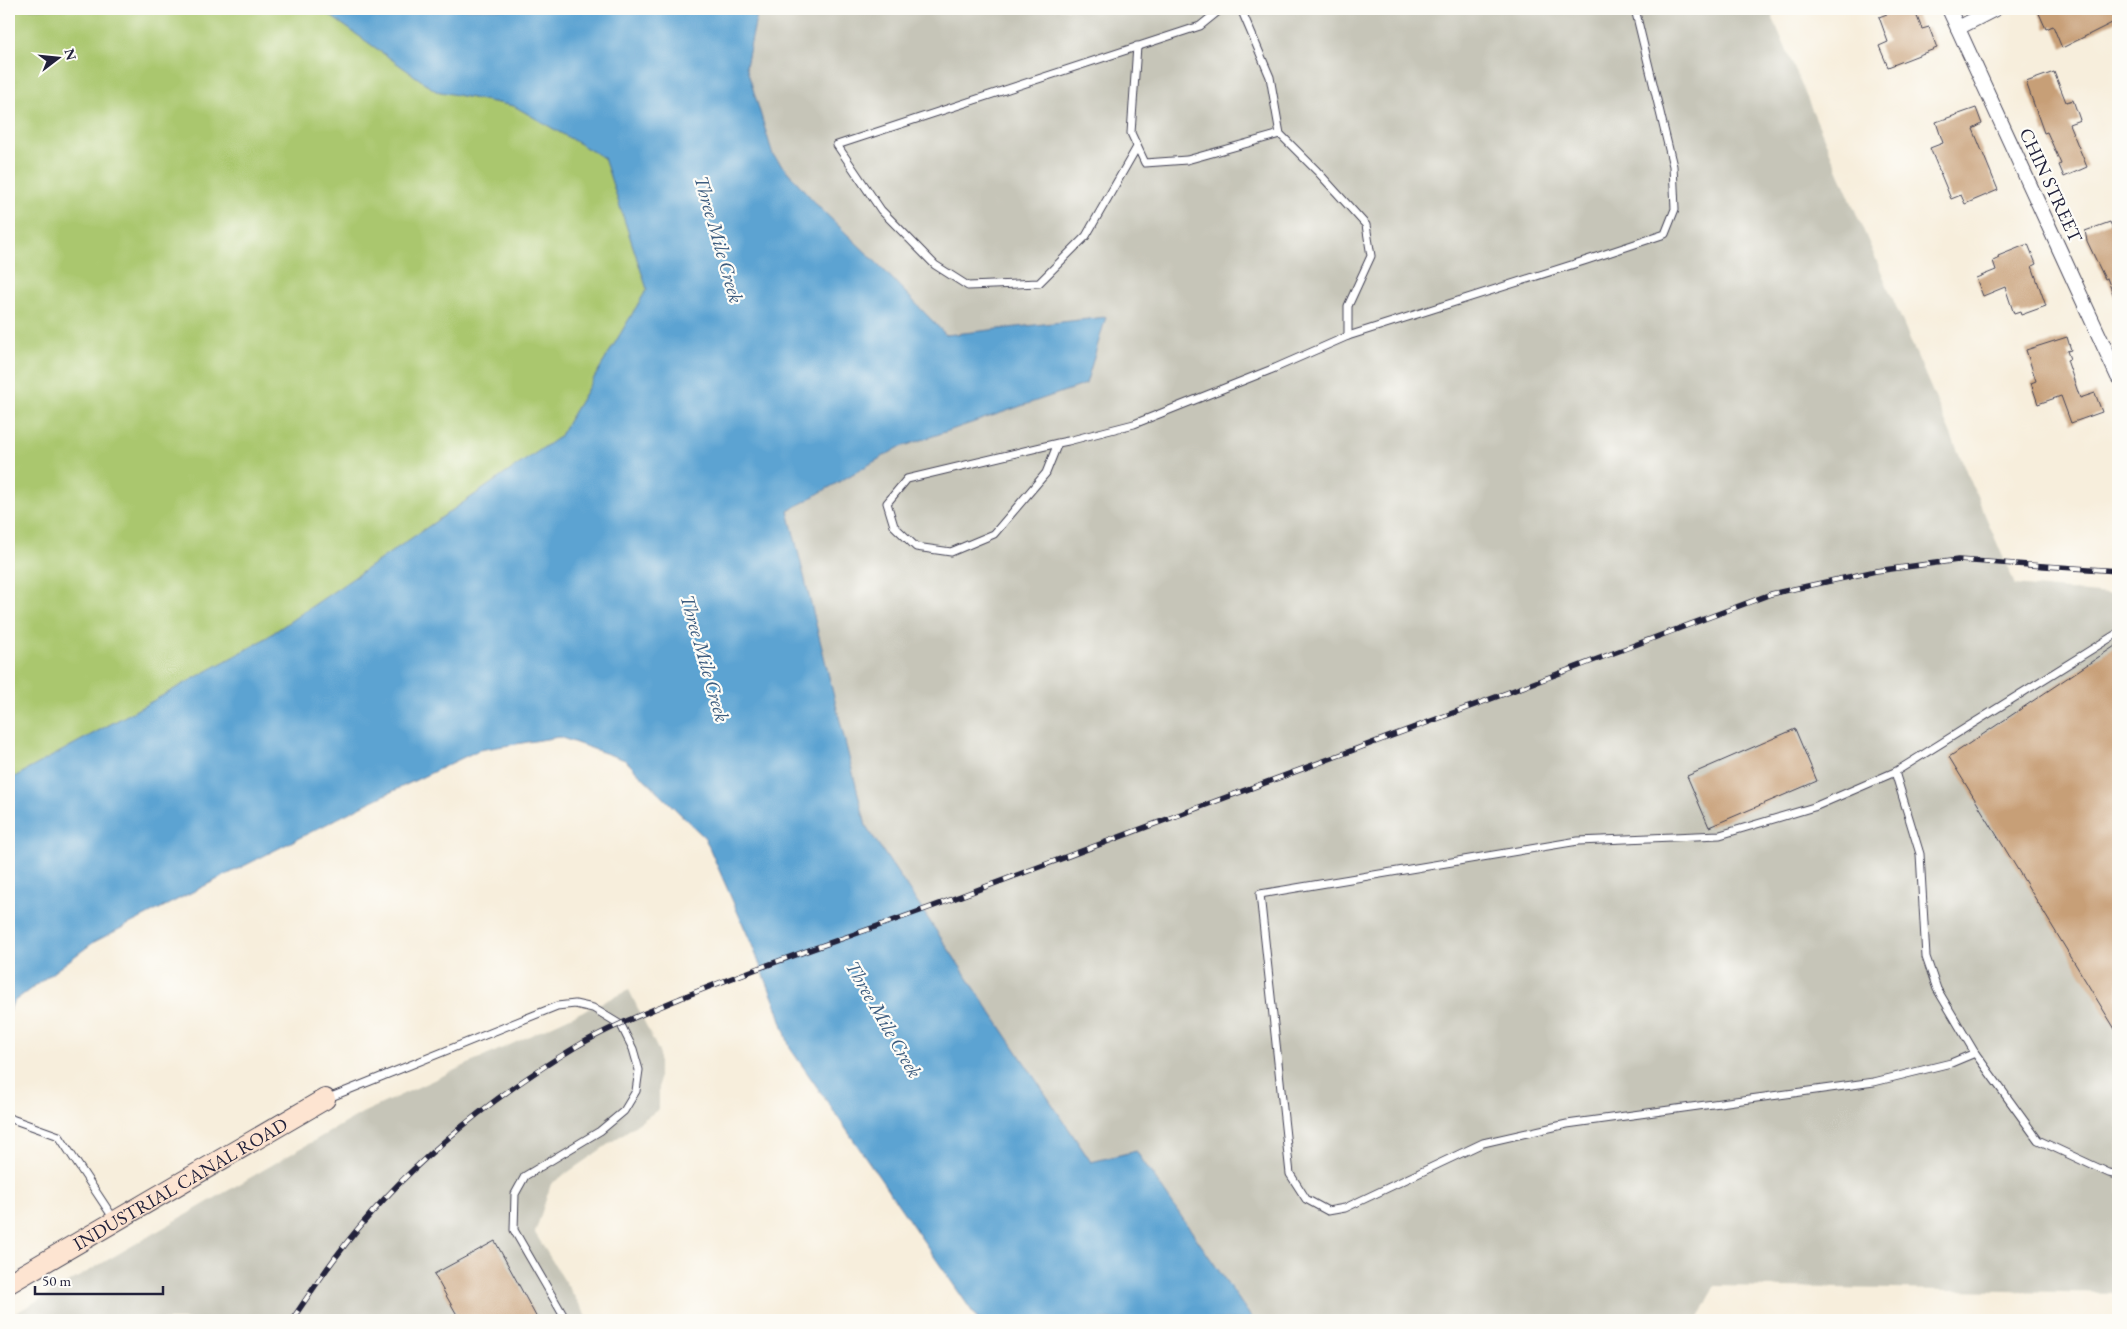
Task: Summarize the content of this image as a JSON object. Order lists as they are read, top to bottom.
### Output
{
  "streets": {
    "street": ["CHIN STREET", "INDUSTRIAL CANAL ROAD"]
  },
  "water": ["Three Mile Creek"],
  "scale_bar": "50 m",
  "north": "right"
}
